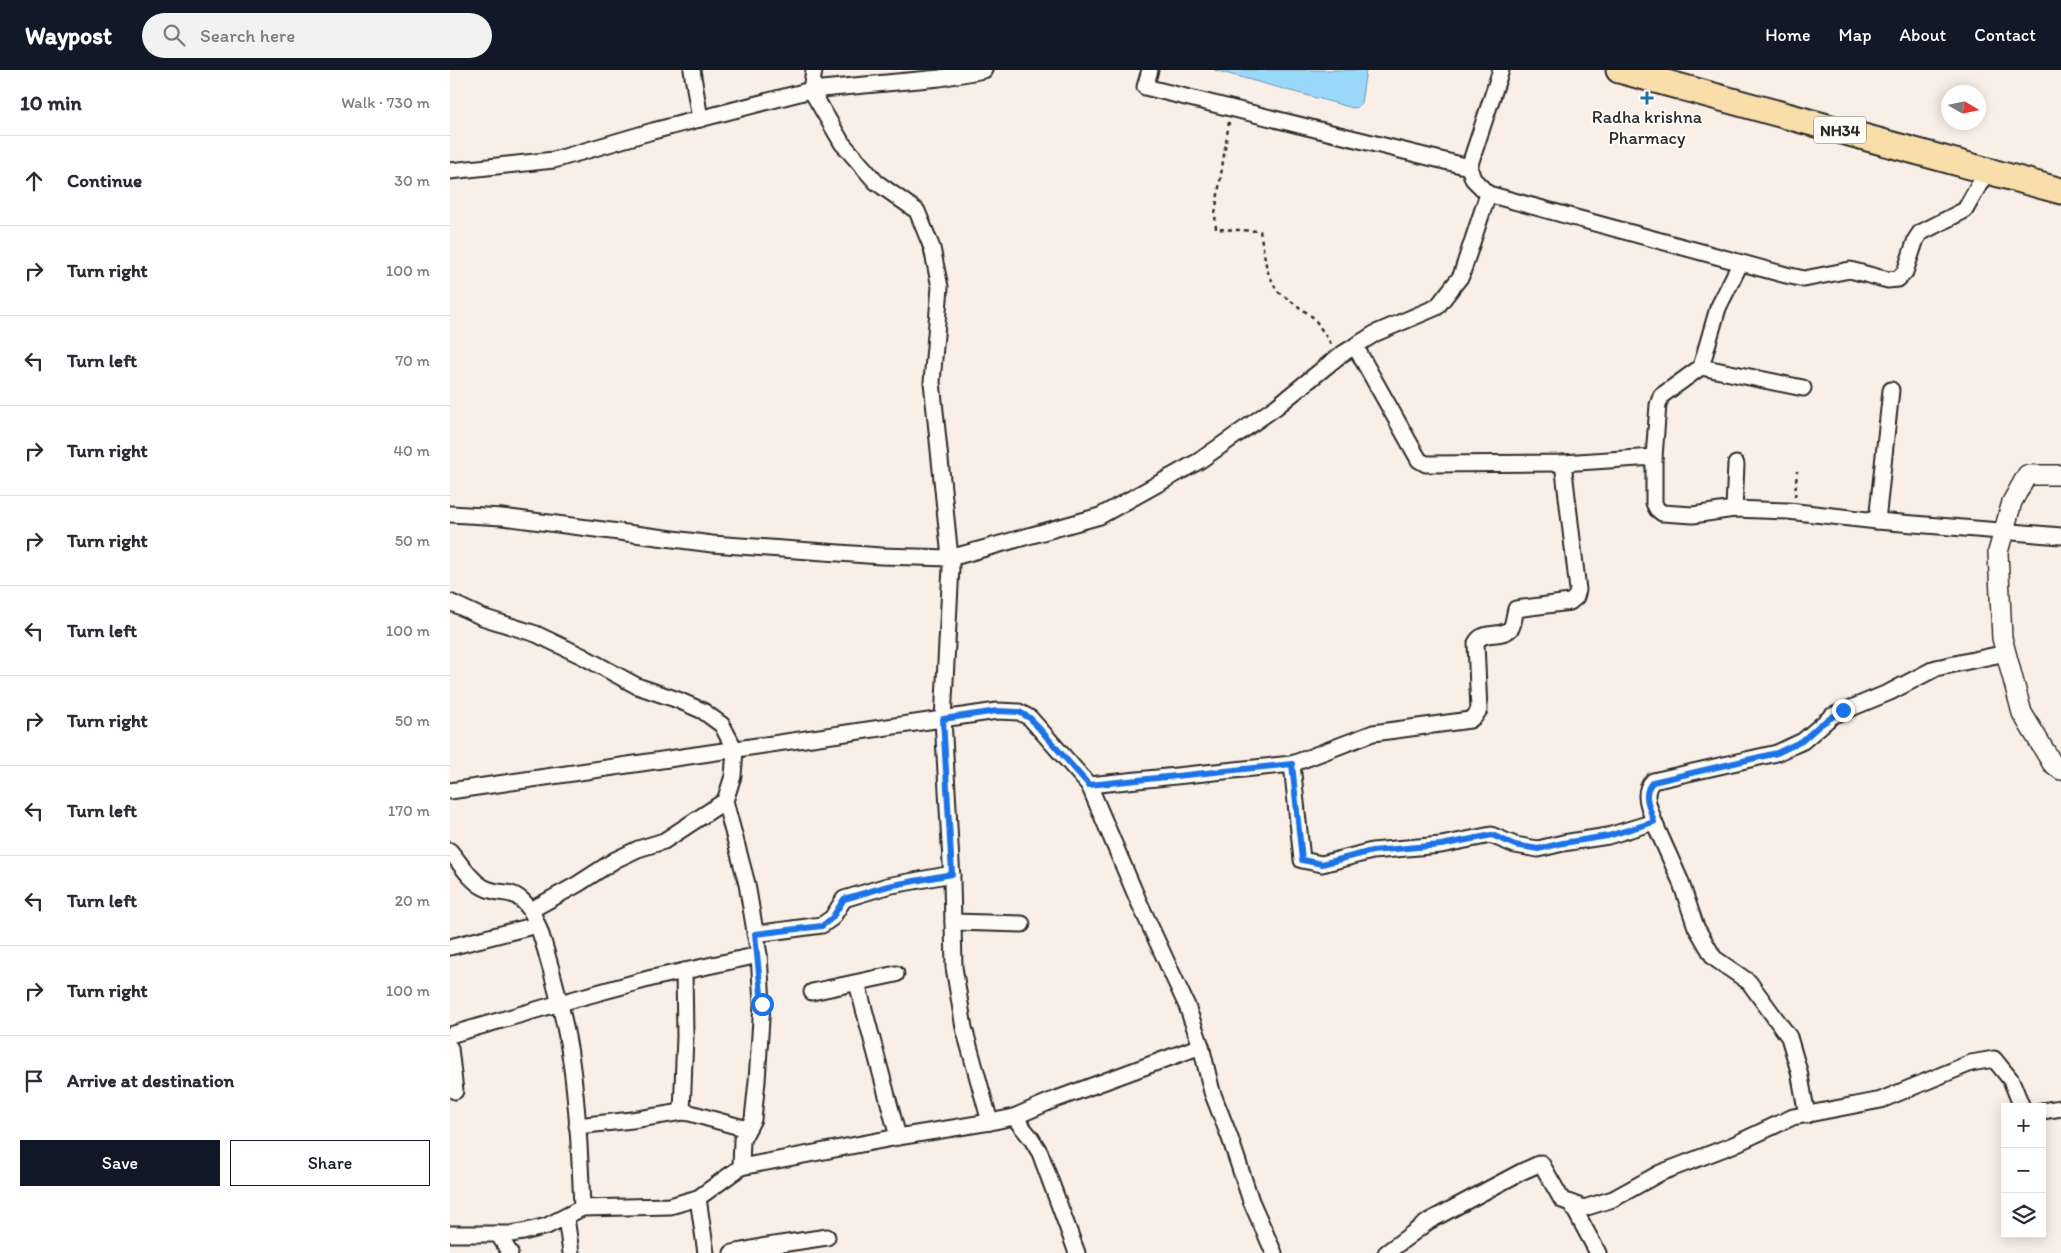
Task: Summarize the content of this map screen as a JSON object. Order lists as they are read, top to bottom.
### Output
{
  "streets": {
    "main road": ["NH34"]
  },
  "places": {
    "health": ["Radha krishna Pharmacy"]
  },
  "north": "right",
  "page": {
    "header": "Waypost",
    "search": "Search here",
    "nav": [
      "Home",
      "Map",
      "About",
      "Contact"
    ],
    "heading": ["10 min", "Walk · 730 m"],
    "list": [
      ["Continue", "30 m"],
      ["Turn right", "100 m"],
      ["Turn left", "70 m"],
      ["Turn right", "40 m"],
      ["Turn right", "50 m"],
      ["Turn left", "100 m"],
      ["Turn right", "50 m"],
      ["Turn left", "170 m"],
      ["Turn left", "20 m"],
      ["Turn right", "100 m"],
      "Arrive at destination"
    ],
    "map_buttons": ["+", "−"],
    "buttons": ["Save", "Share"]
  }
}
